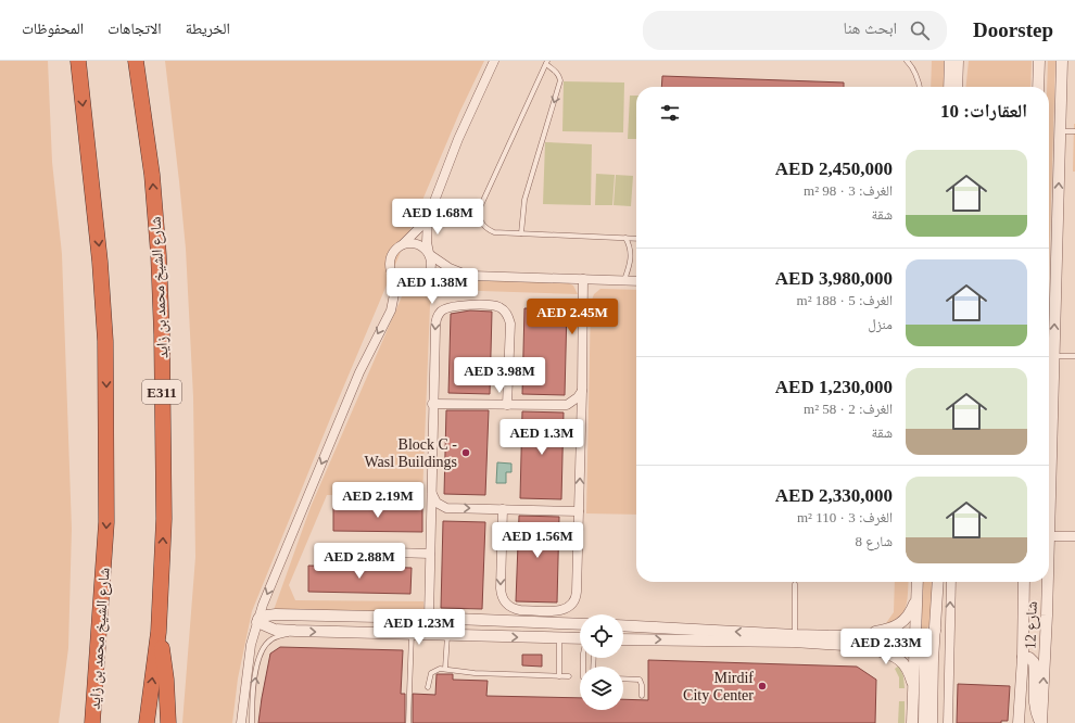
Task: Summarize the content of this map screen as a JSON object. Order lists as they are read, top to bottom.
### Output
{
  "streets": {
    "highway": ["شارع الشيخ محمد بن زايد", "E311"],
    "street": ["شارع 12"]
  },
  "places": ["Block C - Wasl Buildings", "Mirdif City Center"],
  "page": {
    "header": "Doorstep",
    "search": "ابحث هنا",
    "nav": ["الخريطة", "الاتجاهات", "المحفوظات"],
    "heading": "العقارات: 10",
    "list": [
      {
        "name": "AED 2,450,000",
        "note": "الغرف: 3 · 98 m² · شقة"
      },
      {
        "name": "AED 3,980,000",
        "note": "الغرف: 5 · 188 m² · منزل"
      },
      {
        "name": "AED 1,230,000",
        "note": "الغرف: 2 · 58 m² · شقة"
      },
      {
        "name": "AED 2,330,000",
        "note": "الغرف: 3 · 110 m² · شارع 8"
      }
    ],
    "price": [
      "AED 1.68M",
      "AED 1.38M",
      "AED 2.45M",
      "AED 3.98M",
      "AED 1.3M",
      "AED 2.19M",
      "AED 1.56M",
      "AED 2.88M",
      "AED 1.23M",
      "AED 2.33M"
    ]
  }
}
